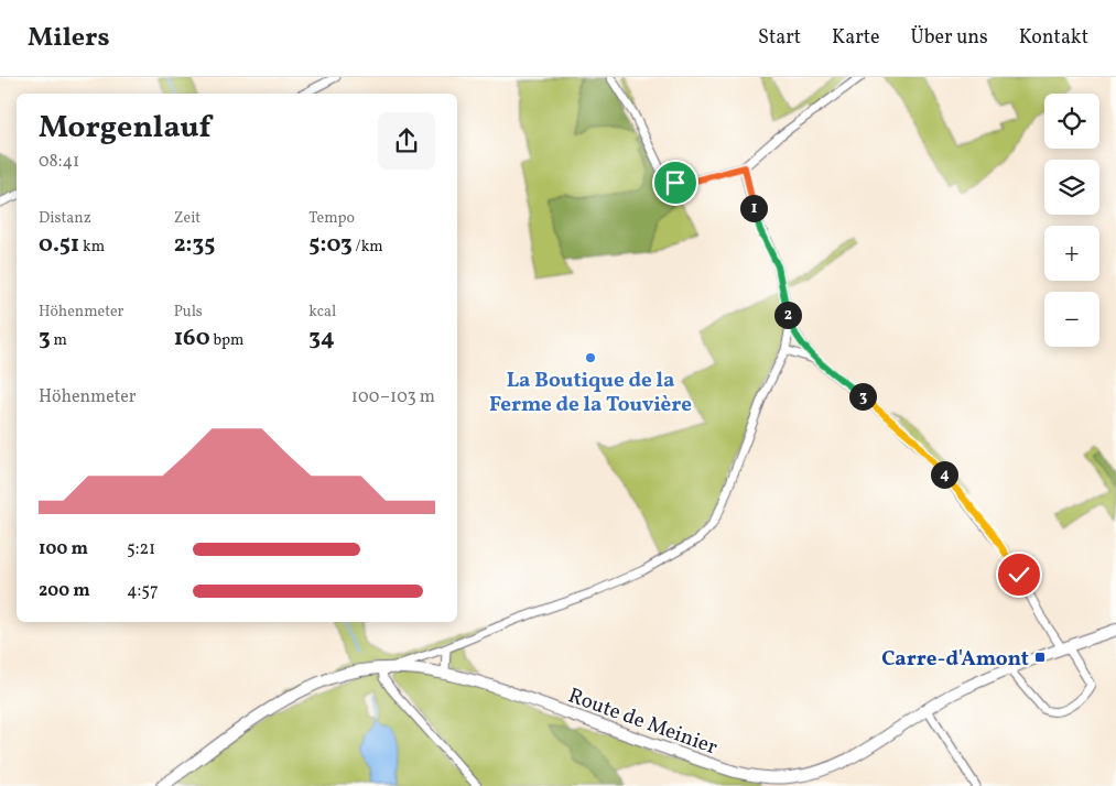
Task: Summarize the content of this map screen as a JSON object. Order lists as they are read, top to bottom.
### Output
{
  "streets": {
    "street": ["Route de Meinier"]
  },
  "places": {
    "other": ["La Boutique de la Ferme de la Touvière"],
    "transit": ["Carre-d'Amont"]
  },
  "page": {
    "header": "Milers",
    "nav": [
      "Start",
      "Karte",
      "Über uns",
      "Kontakt"
    ],
    "map_buttons": ["+", "−"],
    "heading": ["Morgenlauf", "08:41"],
    "stats": [
      ["Distanz", "0.51 km"],
      ["Zeit", "2:35"],
      ["Tempo", "5:03 /km"],
      ["Höhenmeter", "3 m"],
      ["Puls", "160 bpm"],
      ["kcal", "34"]
    ],
    "pins": [
      "1",
      "2",
      "3",
      "4"
    ],
    "chart": ["Höhenmeter", "100–103 m"],
    "list": [
      {
        "name": "100 m",
        "note": "5:21"
      },
      {
        "name": "200 m",
        "note": "4:57"
      }
    ]
  }
}
